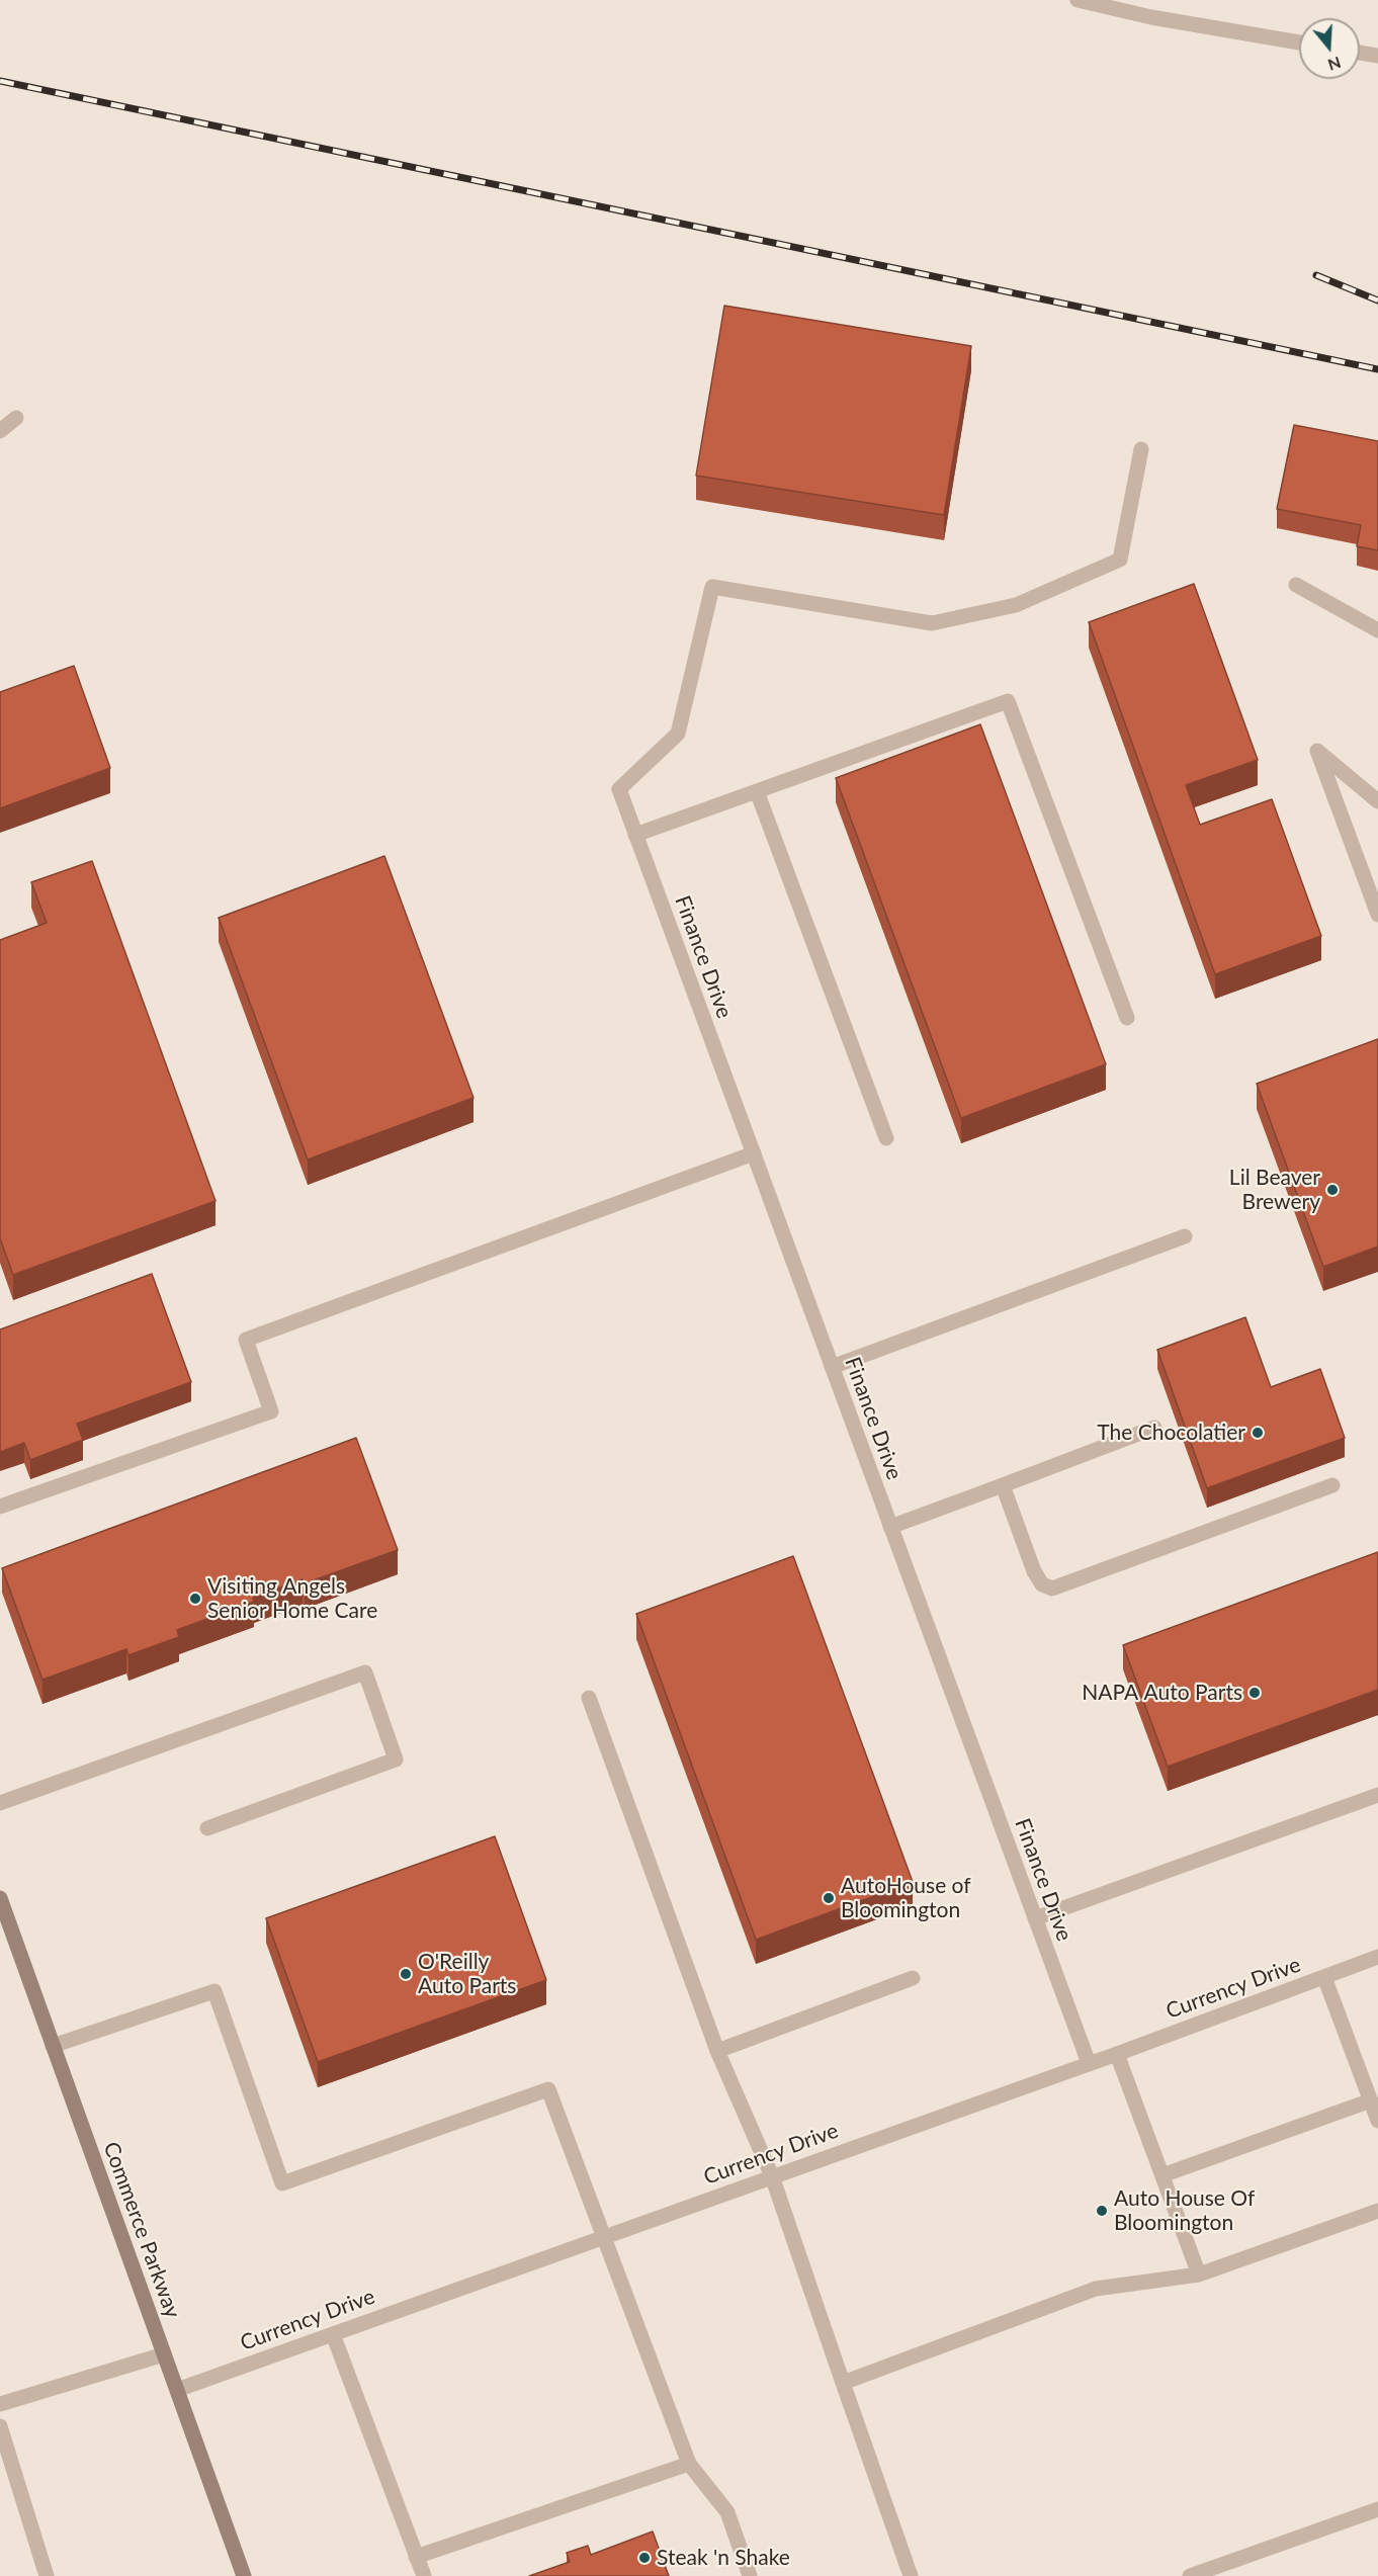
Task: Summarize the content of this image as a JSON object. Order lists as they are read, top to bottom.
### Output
{
  "streets": {
    "street": ["Finance Drive", "Currency Drive", "Commerce Parkway"]
  },
  "crossings": [
    ["Finance Drive", "Currency Drive"],
    ["Currency Drive", "Commerce Parkway"]
  ],
  "places": [
    "Lil Beaver Brewery",
    "The Chocolatier",
    "Visiting Angels Senior Home Care",
    "NAPA Auto Parts",
    "AutoHouse of Bloomington",
    "O'Reilly Auto Parts",
    "Auto House Of Bloomington",
    "Steak 'n Shake"
  ],
  "north": "bottom"
}
